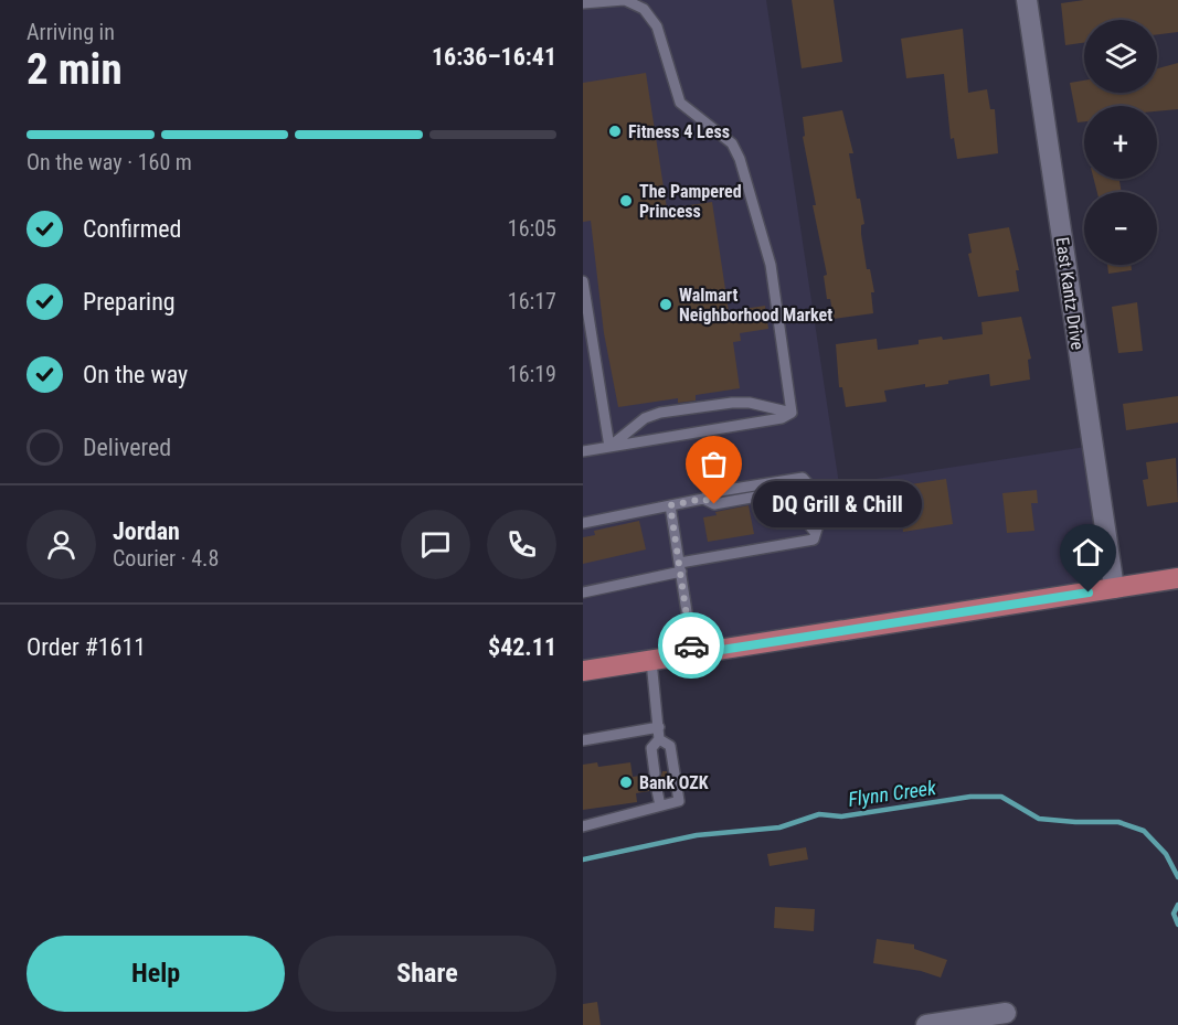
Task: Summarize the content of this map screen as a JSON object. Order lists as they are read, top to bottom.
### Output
{
  "streets": {
    "street": ["East Kantz Drive"]
  },
  "water": ["Flynn Creek"],
  "places": [
    "Fitness 4 Less",
    "The Pampered Princess",
    "Walmart Neighborhood Market",
    "DQ Grill & Chill",
    "Bank OZK"
  ],
  "page": {
    "heading": ["2 min", "Arriving in", "16:36–16:41"],
    "panel": [
      "Jordan",
      "Courier · 4.8",
      "Order #1611",
      "$42.11"
    ],
    "map_buttons": ["+", "−"],
    "bar": "On the way · 160 m",
    "list": [
      ["Confirmed", "16:05"],
      ["Preparing", "16:17"],
      ["On the way", "16:19"],
      "Delivered"
    ],
    "bubble": "DQ Grill & Chill",
    "buttons": ["Help", "Share"]
  }
}
